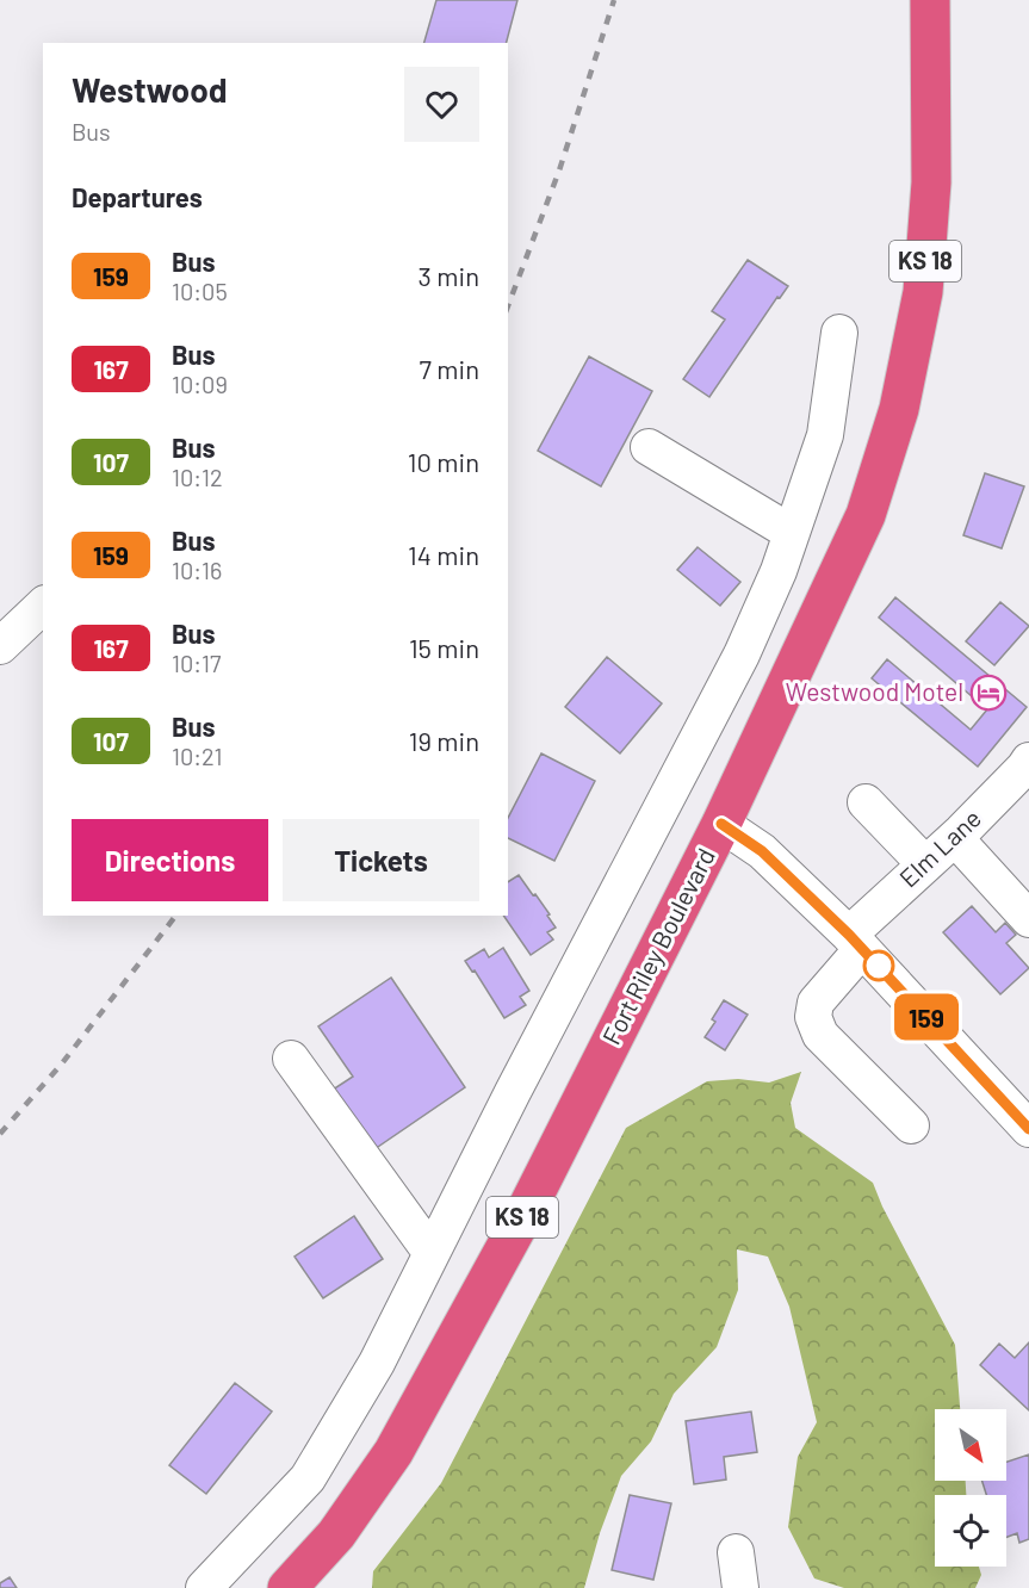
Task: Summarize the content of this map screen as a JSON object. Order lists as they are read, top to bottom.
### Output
{
  "streets": {
    "highway": ["KS 18", "Fort Riley Boulevard"],
    "street": ["Elm Lane"]
  },
  "places": {
    "hotel": ["Westwood Motel"]
  },
  "lines": ["bus line 159"],
  "north": "bottom right",
  "page": {
    "on_map": "159",
    "heading": [
      ["Westwood", "Bus"],
      "Departures"
    ],
    "list": [
      {
        "mark": "159",
        "name": "Bus",
        "note": "10:05",
        "value": "3 min"
      },
      {
        "mark": "167",
        "name": "Bus",
        "note": "10:09",
        "value": "7 min"
      },
      {
        "mark": "107",
        "name": "Bus",
        "note": "10:12",
        "value": "10 min"
      },
      {
        "mark": "159",
        "name": "Bus",
        "note": "10:16",
        "value": "14 min"
      },
      {
        "mark": "167",
        "name": "Bus",
        "note": "10:17",
        "value": "15 min"
      },
      {
        "mark": "107",
        "name": "Bus",
        "note": "10:21",
        "value": "19 min"
      }
    ],
    "buttons": ["Directions", "Tickets"]
  }
}
